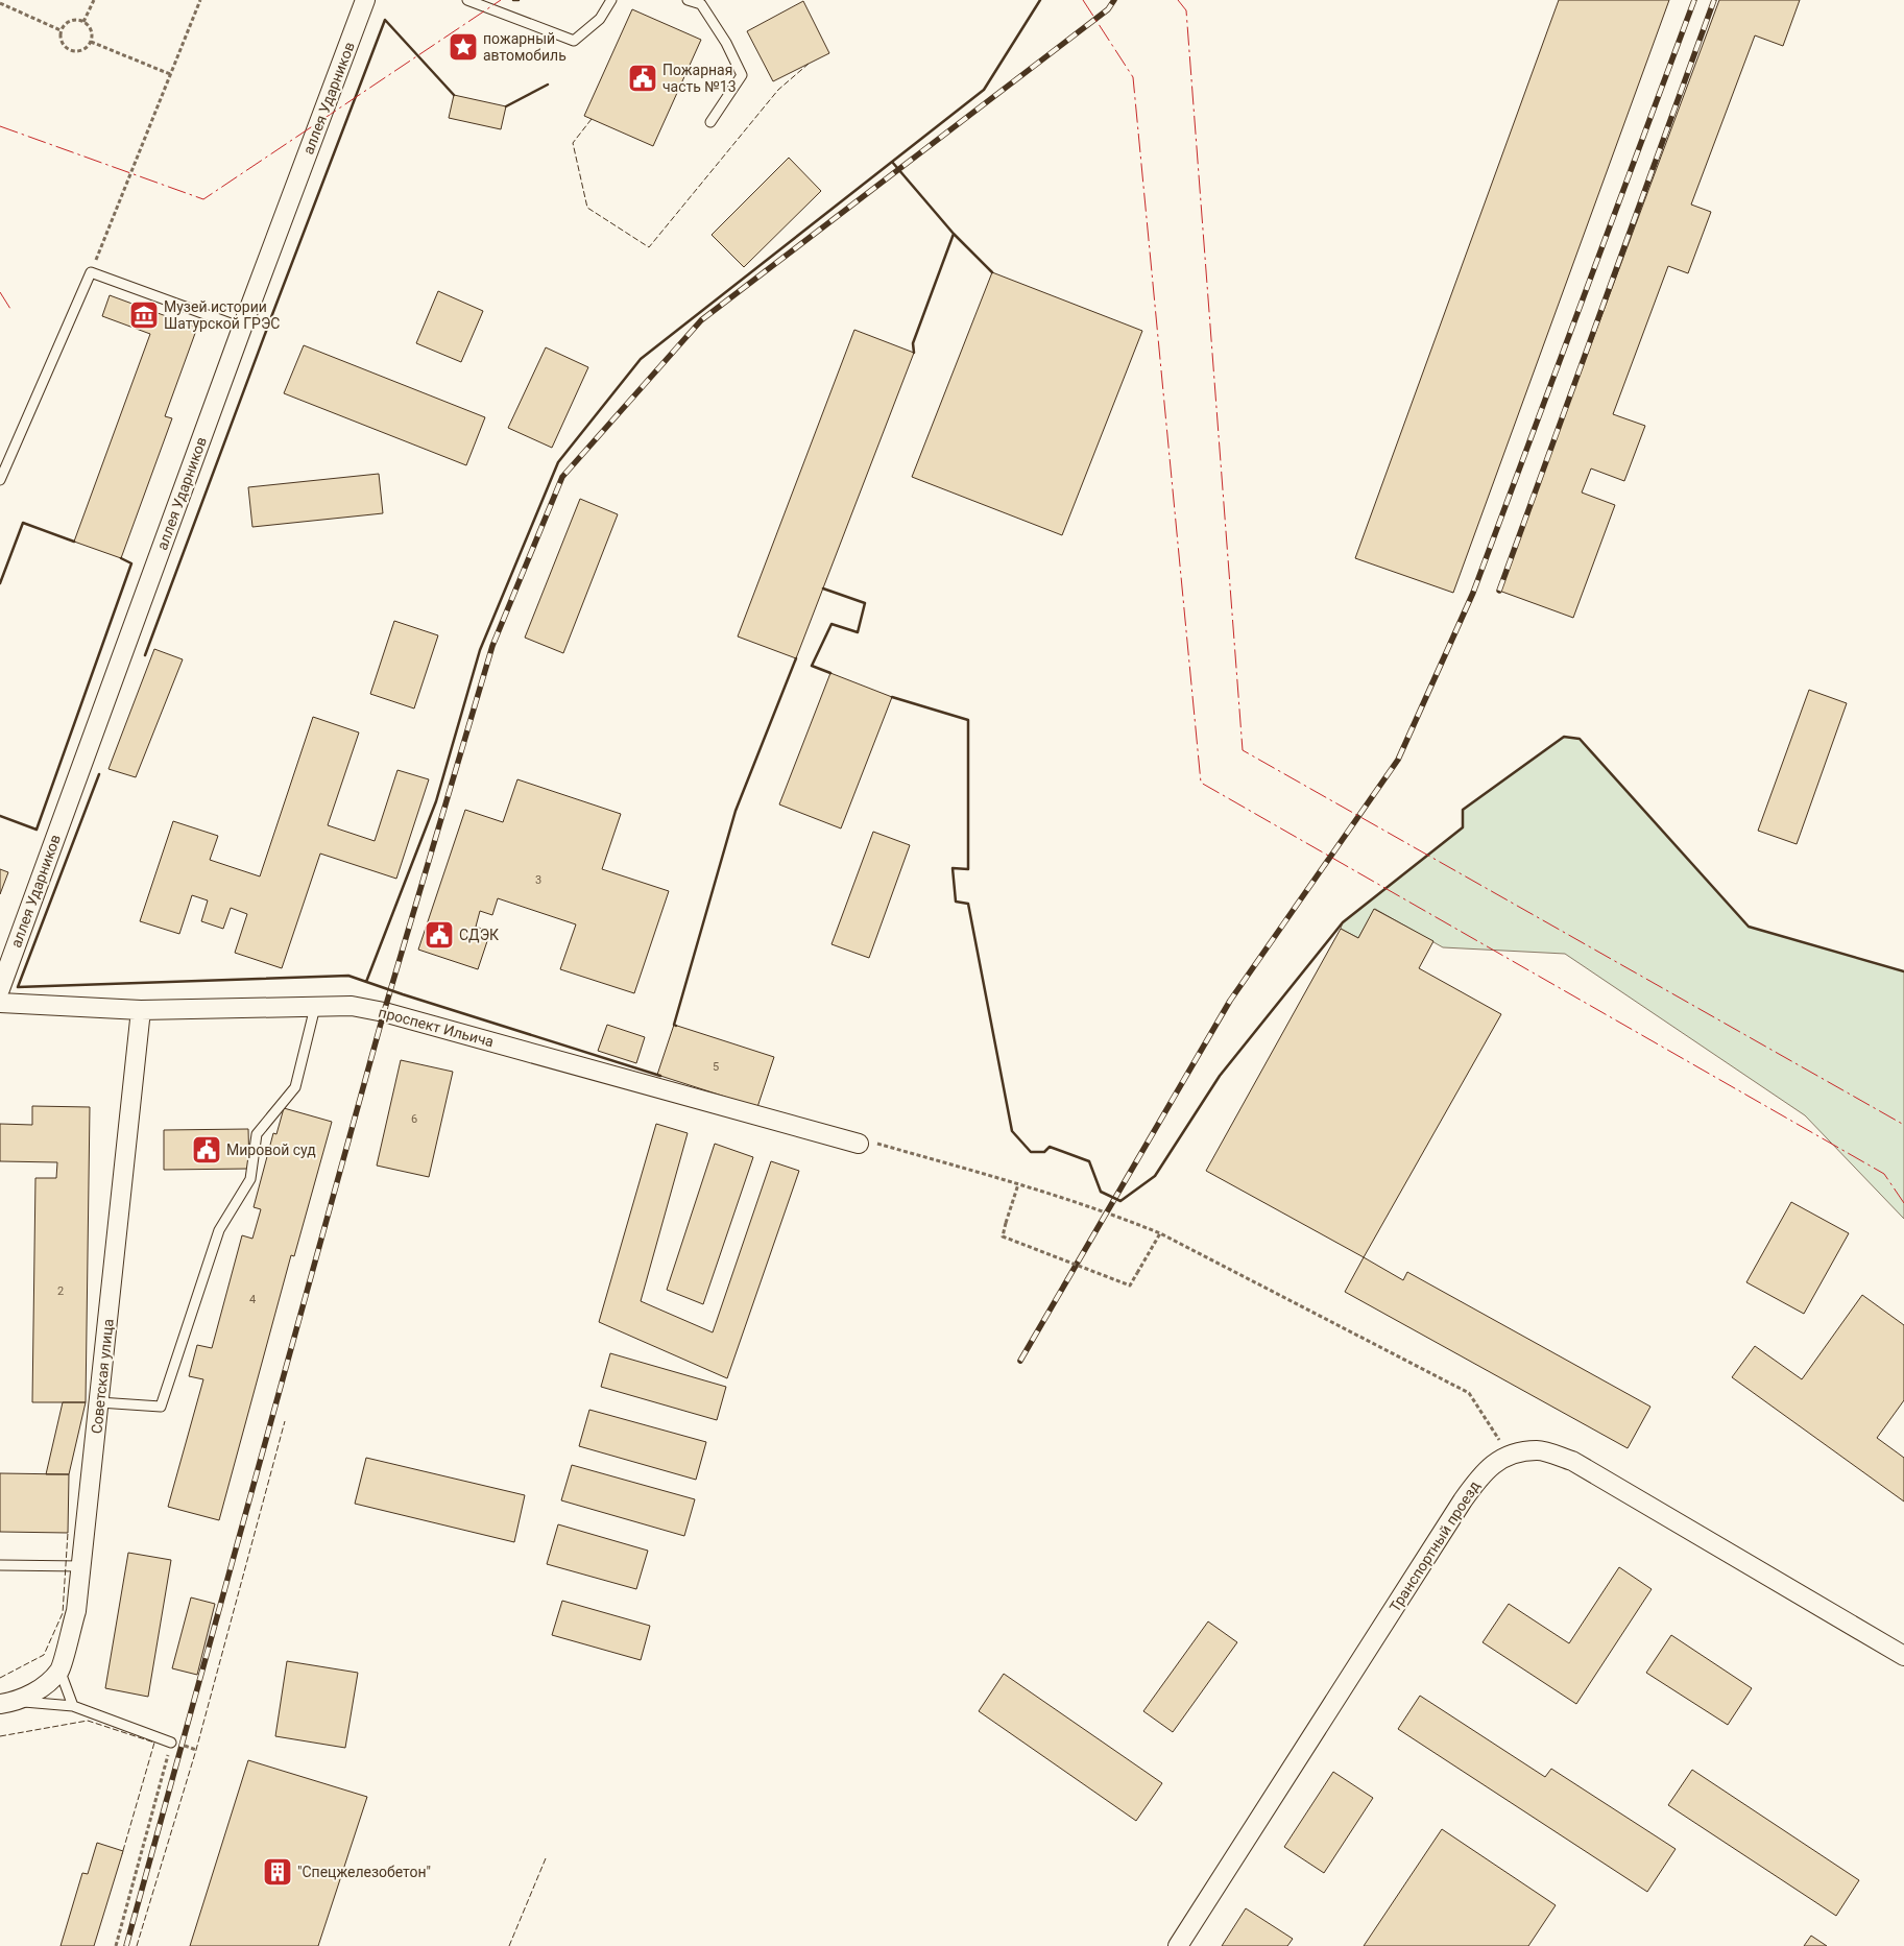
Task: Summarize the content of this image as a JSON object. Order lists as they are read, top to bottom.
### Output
{
  "streets": {
    "street": [
      "аллея Ударников",
      "проспект Ильича",
      "Советская улица",
      "Транспортный проезд"
    ]
  },
  "crossings": [
    ["проспект Ильича", "Советская улица"]
  ],
  "places": {
    "place": ["пожарный автомобиль"],
    "public building": ["Пожарная часть №13", "СДЭК", "Мировой суд"],
    "museum": ["Музей истории Шатурской ГРЭС"],
    "building": ["\"Спецжелезобетон\""]
  },
  "house_numbers": [
    "3",
    "5",
    "6",
    "2",
    "4"
  ]
}
